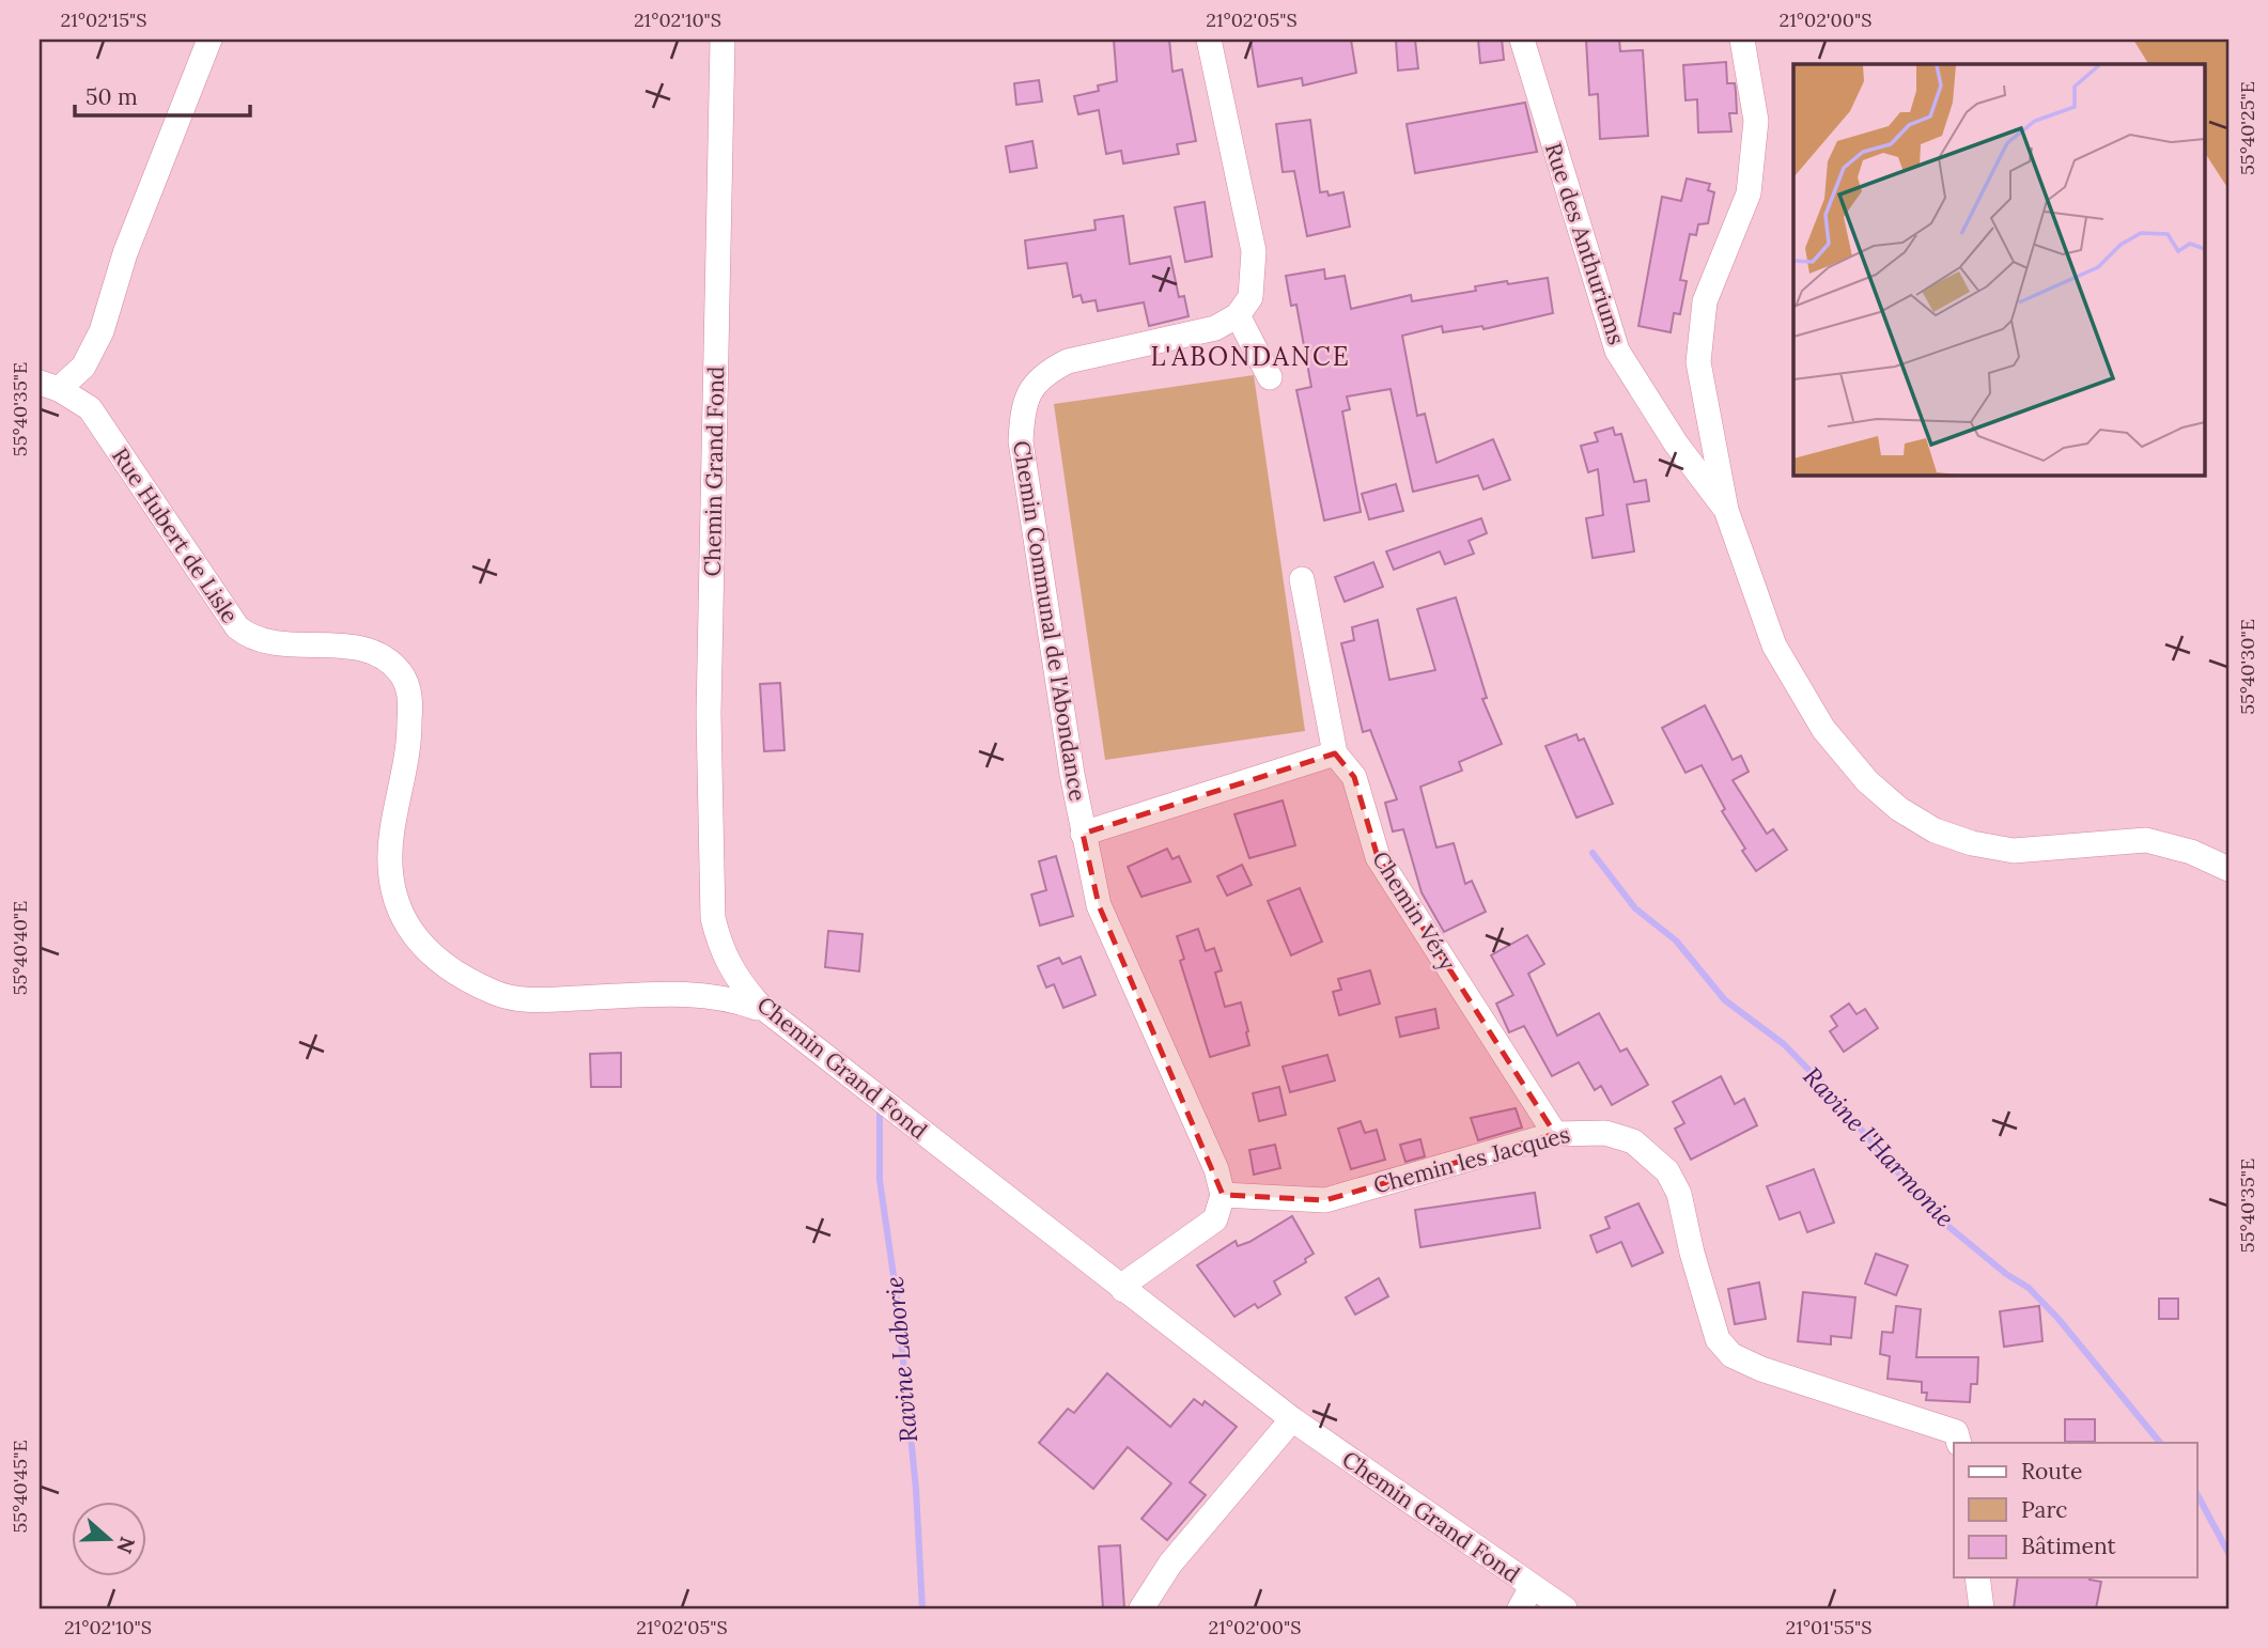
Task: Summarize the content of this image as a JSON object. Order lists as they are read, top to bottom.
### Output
{
  "streets": {
    "street": [
      "Rue des Anthuriums",
      "Chemin Grand Fond",
      "Rue Hubert de Lisle",
      "Chemin Communal de l'Abondance",
      "Chemin Véry",
      "Chemin les Jacques"
    ]
  },
  "crossings": [
    ["Chemin Grand Fond", "Rue Hubert de Lisle"],
    ["Chemin Communal de l'Abondance", "Chemin les Jacques"],
    ["Chemin Véry", "Chemin les Jacques"]
  ],
  "districts": ["L'ABONDANCE"],
  "water": ["Ravine l'Harmonie", "Ravine Laborie"],
  "legend": ["Route", "Parc", "Bâtiment"],
  "scale_bar": "50 m",
  "north": "right",
  "coordinates": [
    "21°02'15\"S",
    "21°02'10\"S",
    "21°02'05\"S",
    "21°02'00\"S",
    "55°40'25\"E",
    "55°40'35\"E",
    "55°40'30\"E",
    "55°40'40\"E",
    "55°40'45\"E",
    "21°01'55\"S"
  ]
}
